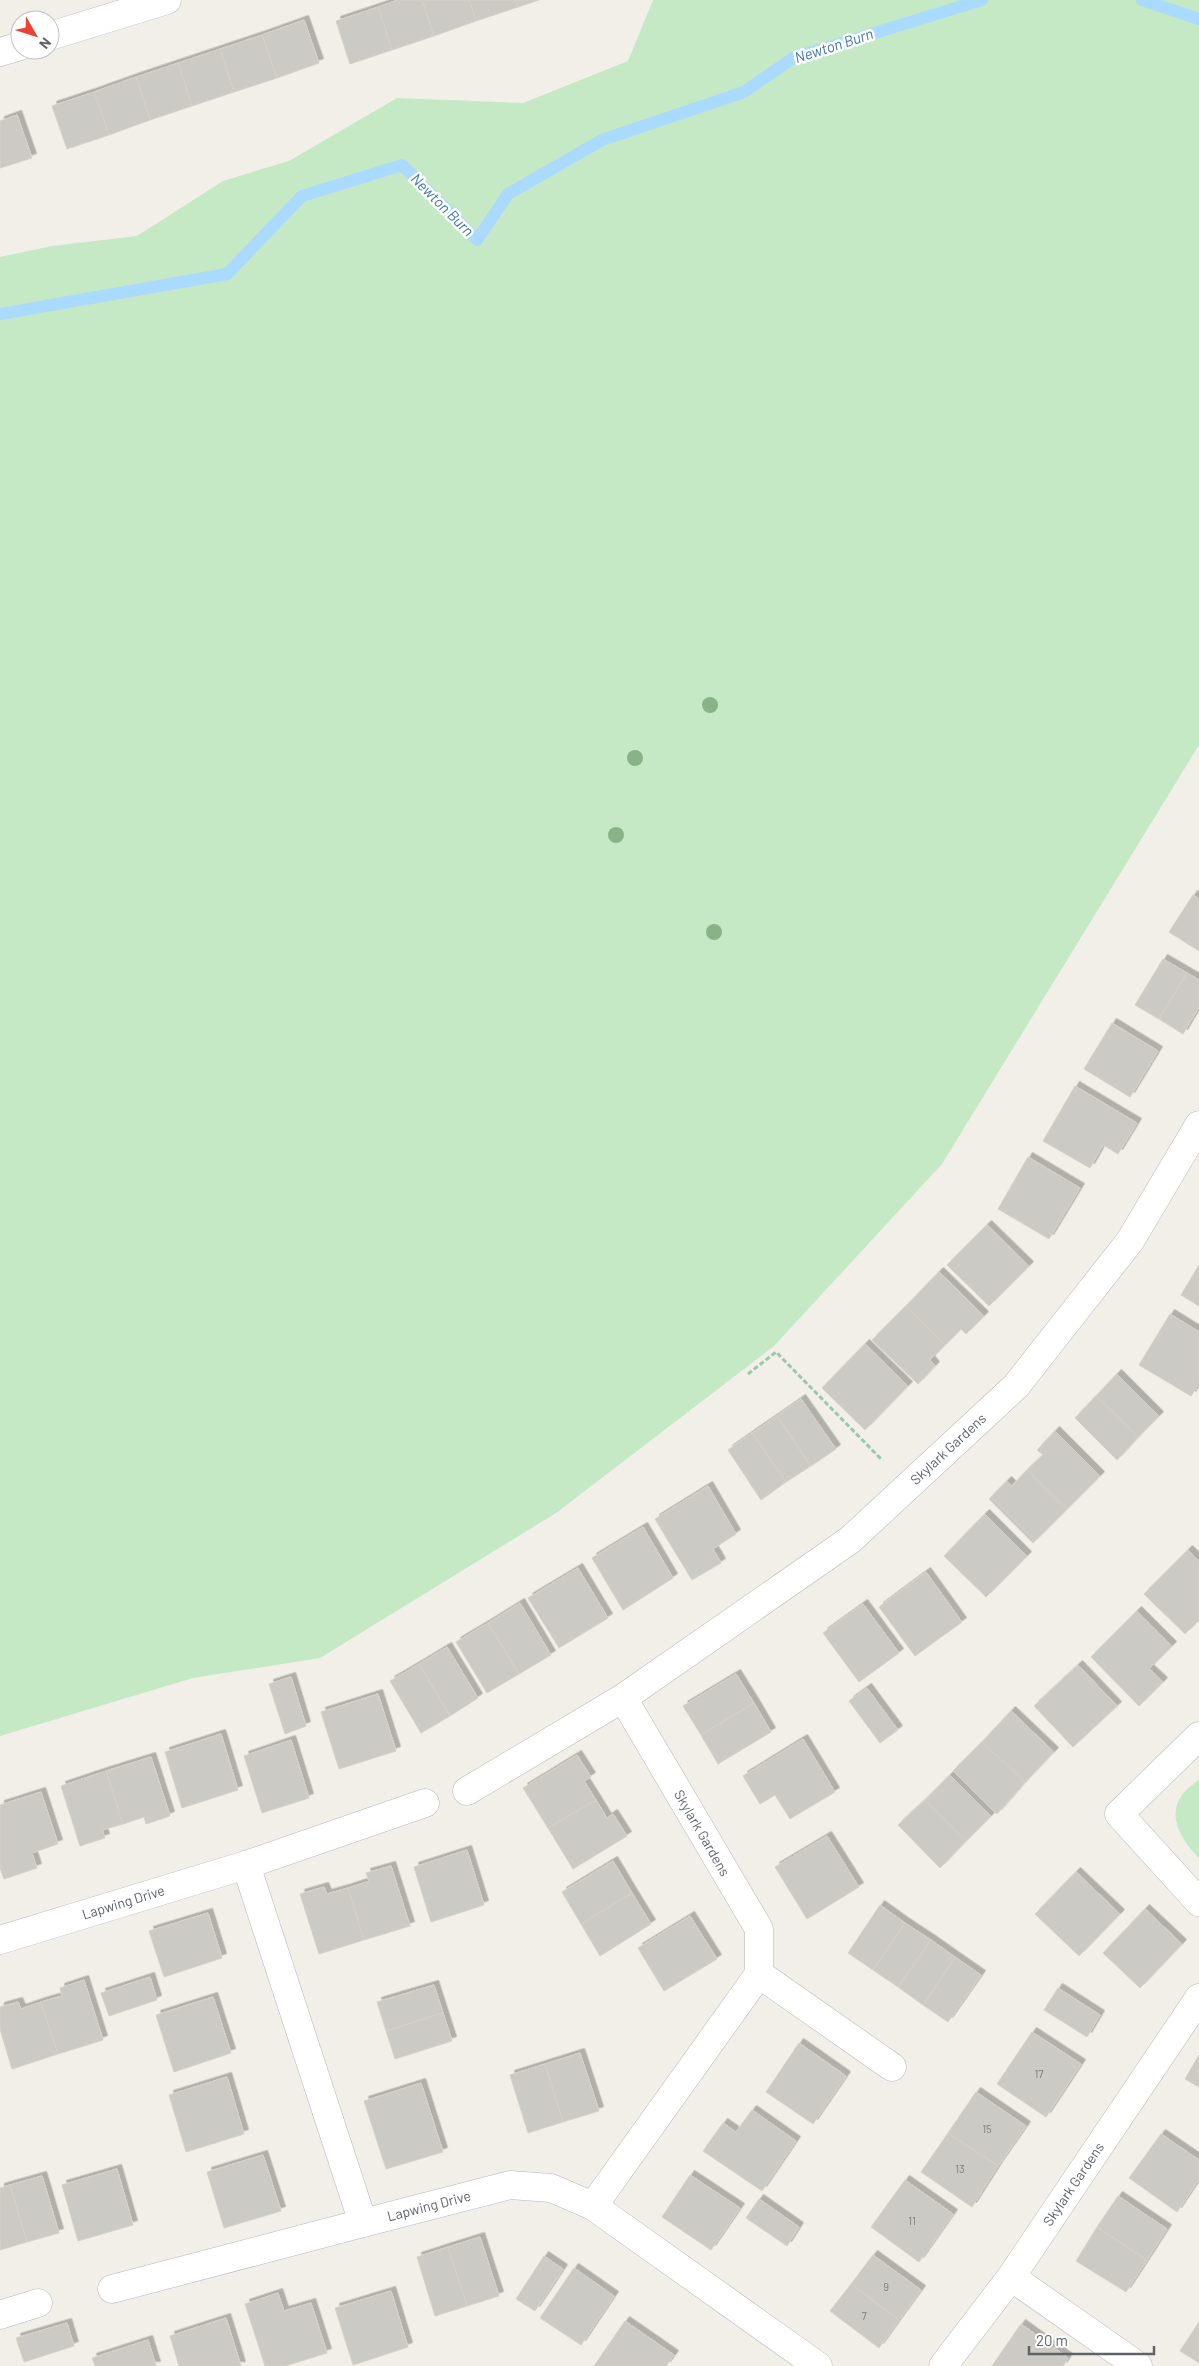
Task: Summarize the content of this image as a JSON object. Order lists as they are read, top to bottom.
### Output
{
  "streets": {
    "street": ["Skylark Gardens", "Lapwing Drive"]
  },
  "water": ["Newton Burn"],
  "house_numbers": [
    "17",
    "15",
    "13",
    "11",
    "9",
    "7"
  ],
  "scale_bar": "20 m",
  "north": "bottom right"
}
